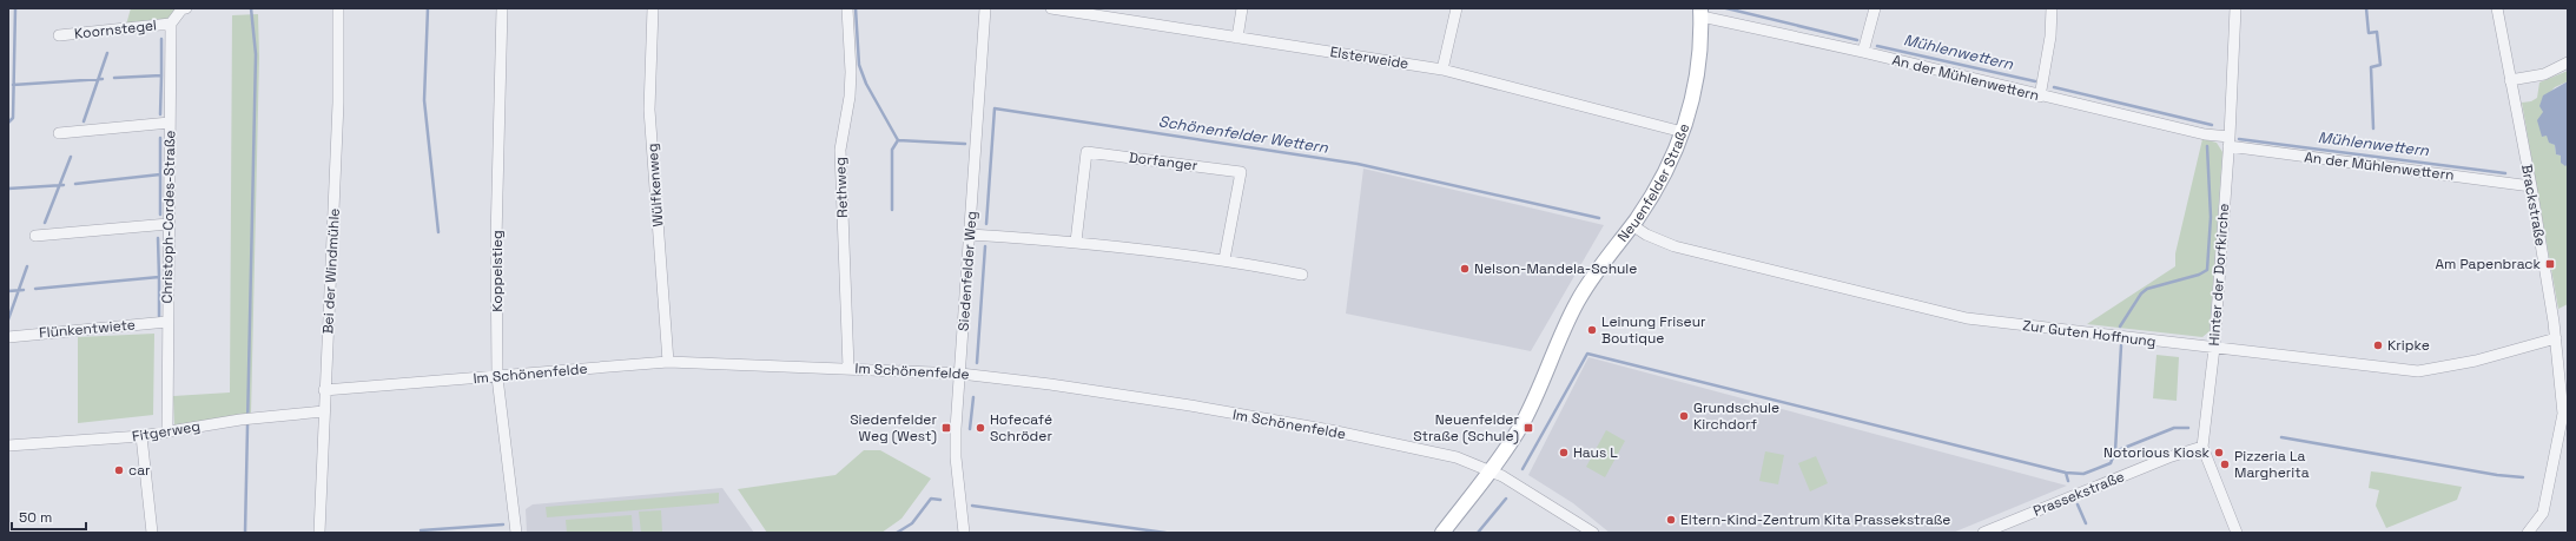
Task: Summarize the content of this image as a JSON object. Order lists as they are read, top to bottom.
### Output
{
  "streets": {
    "main road": ["Neuenfelder Straße"],
    "street": [
      "Koornstegel",
      "Elsterweide",
      "An der Mühlenwettern",
      "Dorfanger",
      "Wülfkenweg",
      "Rethweg",
      "Brackstraße",
      "Christoph-Cordes-Straße",
      "Bei der Windmühle",
      "Koppelstieg",
      "Siedenfelder Weg",
      "Hinter der Dorfkirche",
      "Flünkentwiete",
      "Zur Guten Hoffnung",
      "Im Schönenfelde",
      "Fitgerweg",
      "Prassekstraße"
    ]
  },
  "crossings": [
    ["Koornstegel", "Christoph-Cordes-Straße"],
    ["Elsterweide", "Neuenfelder Straße"],
    ["An der Mühlenwettern", "Neuenfelder Straße"],
    ["An der Mühlenwettern", "Brackstraße"],
    ["An der Mühlenwettern", "Hinter der Dorfkirche"],
    ["Neuenfelder Straße", "Zur Guten Hoffnung"],
    ["Neuenfelder Straße", "Im Schönenfelde"],
    ["Wülfkenweg", "Im Schönenfelde"],
    ["Rethweg", "Im Schönenfelde"],
    ["Brackstraße", "Zur Guten Hoffnung"],
    ["Christoph-Cordes-Straße", "Flünkentwiete"],
    ["Christoph-Cordes-Straße", "Fitgerweg"],
    ["Bei der Windmühle", "Im Schönenfelde"],
    ["Bei der Windmühle", "Fitgerweg"],
    ["Koppelstieg", "Im Schönenfelde"],
    ["Siedenfelder Weg", "Im Schönenfelde"],
    ["Hinter der Dorfkirche", "Zur Guten Hoffnung"],
    ["Hinter der Dorfkirche", "Prassekstraße"]
  ],
  "water": ["Mühlenwettern", "Schönenfelder Wettern"],
  "places": {
    "transit": ["Am Papenbrack", "Siedenfelder Weg (West)", "Neuenfelder Straße (Schule)"],
    "other": [
      "Nelson-Mandela-Schule",
      "Leinung Friseur Boutique",
      "Kripke",
      "Grundschule Kirchdorf",
      "Hofecafé Schröder",
      "Haus L",
      "Notorious Kiosk",
      "Pizzeria La Margherita",
      "car",
      "Eltern-Kind-Zentrum Kita Prassekstraße"
    ]
  },
  "scale_bar": "50 m"
}
